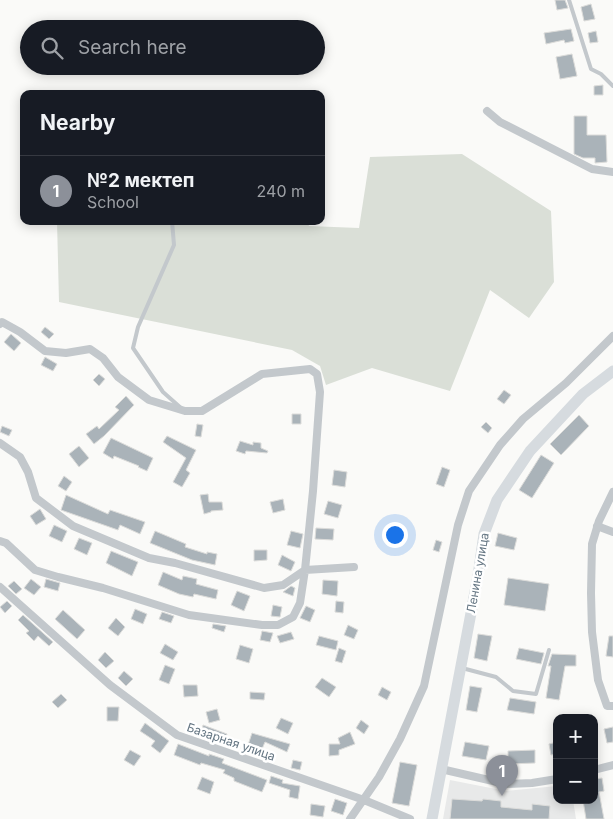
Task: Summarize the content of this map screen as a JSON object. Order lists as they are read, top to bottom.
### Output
{
  "streets": {
    "main road": ["Ленина улица"],
    "street": ["Базарная улица"]
  },
  "page": {
    "search": "Search here",
    "heading": "Nearby",
    "list": [
      {
        "mark": "1",
        "name": "№2 мектеп",
        "note": "School",
        "value": "240 m"
      }
    ],
    "map_buttons": ["+", "−"],
    "pins": "1"
  }
}
